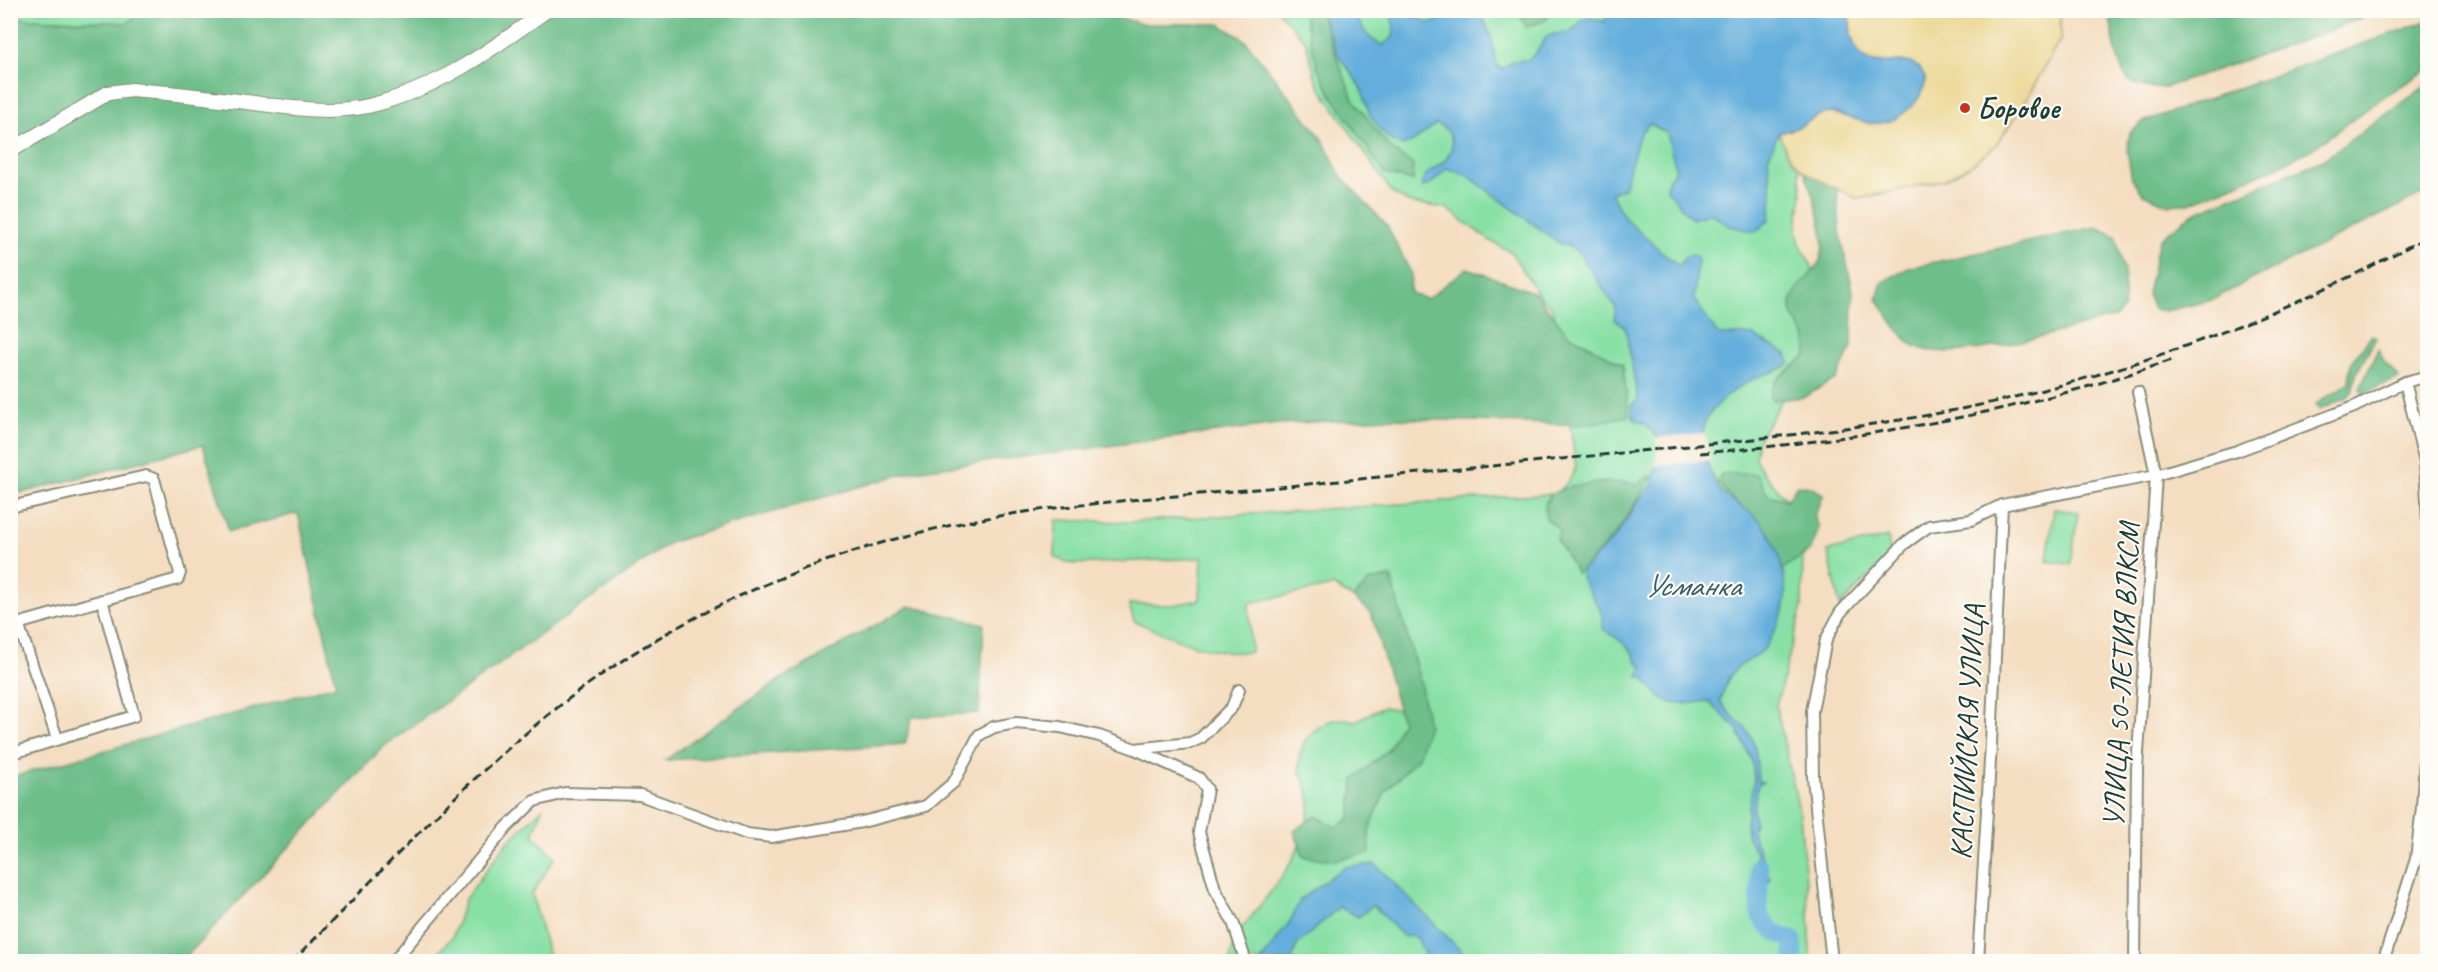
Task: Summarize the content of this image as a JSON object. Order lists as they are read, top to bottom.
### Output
{
  "streets": {
    "street": ["УЛИЦА 50-ЛЕТИЯ ВЛКСМ", "КАСПИЙСКАЯ УЛИЦА"]
  },
  "water": ["Усманка"],
  "places": ["Боровое"]
}
